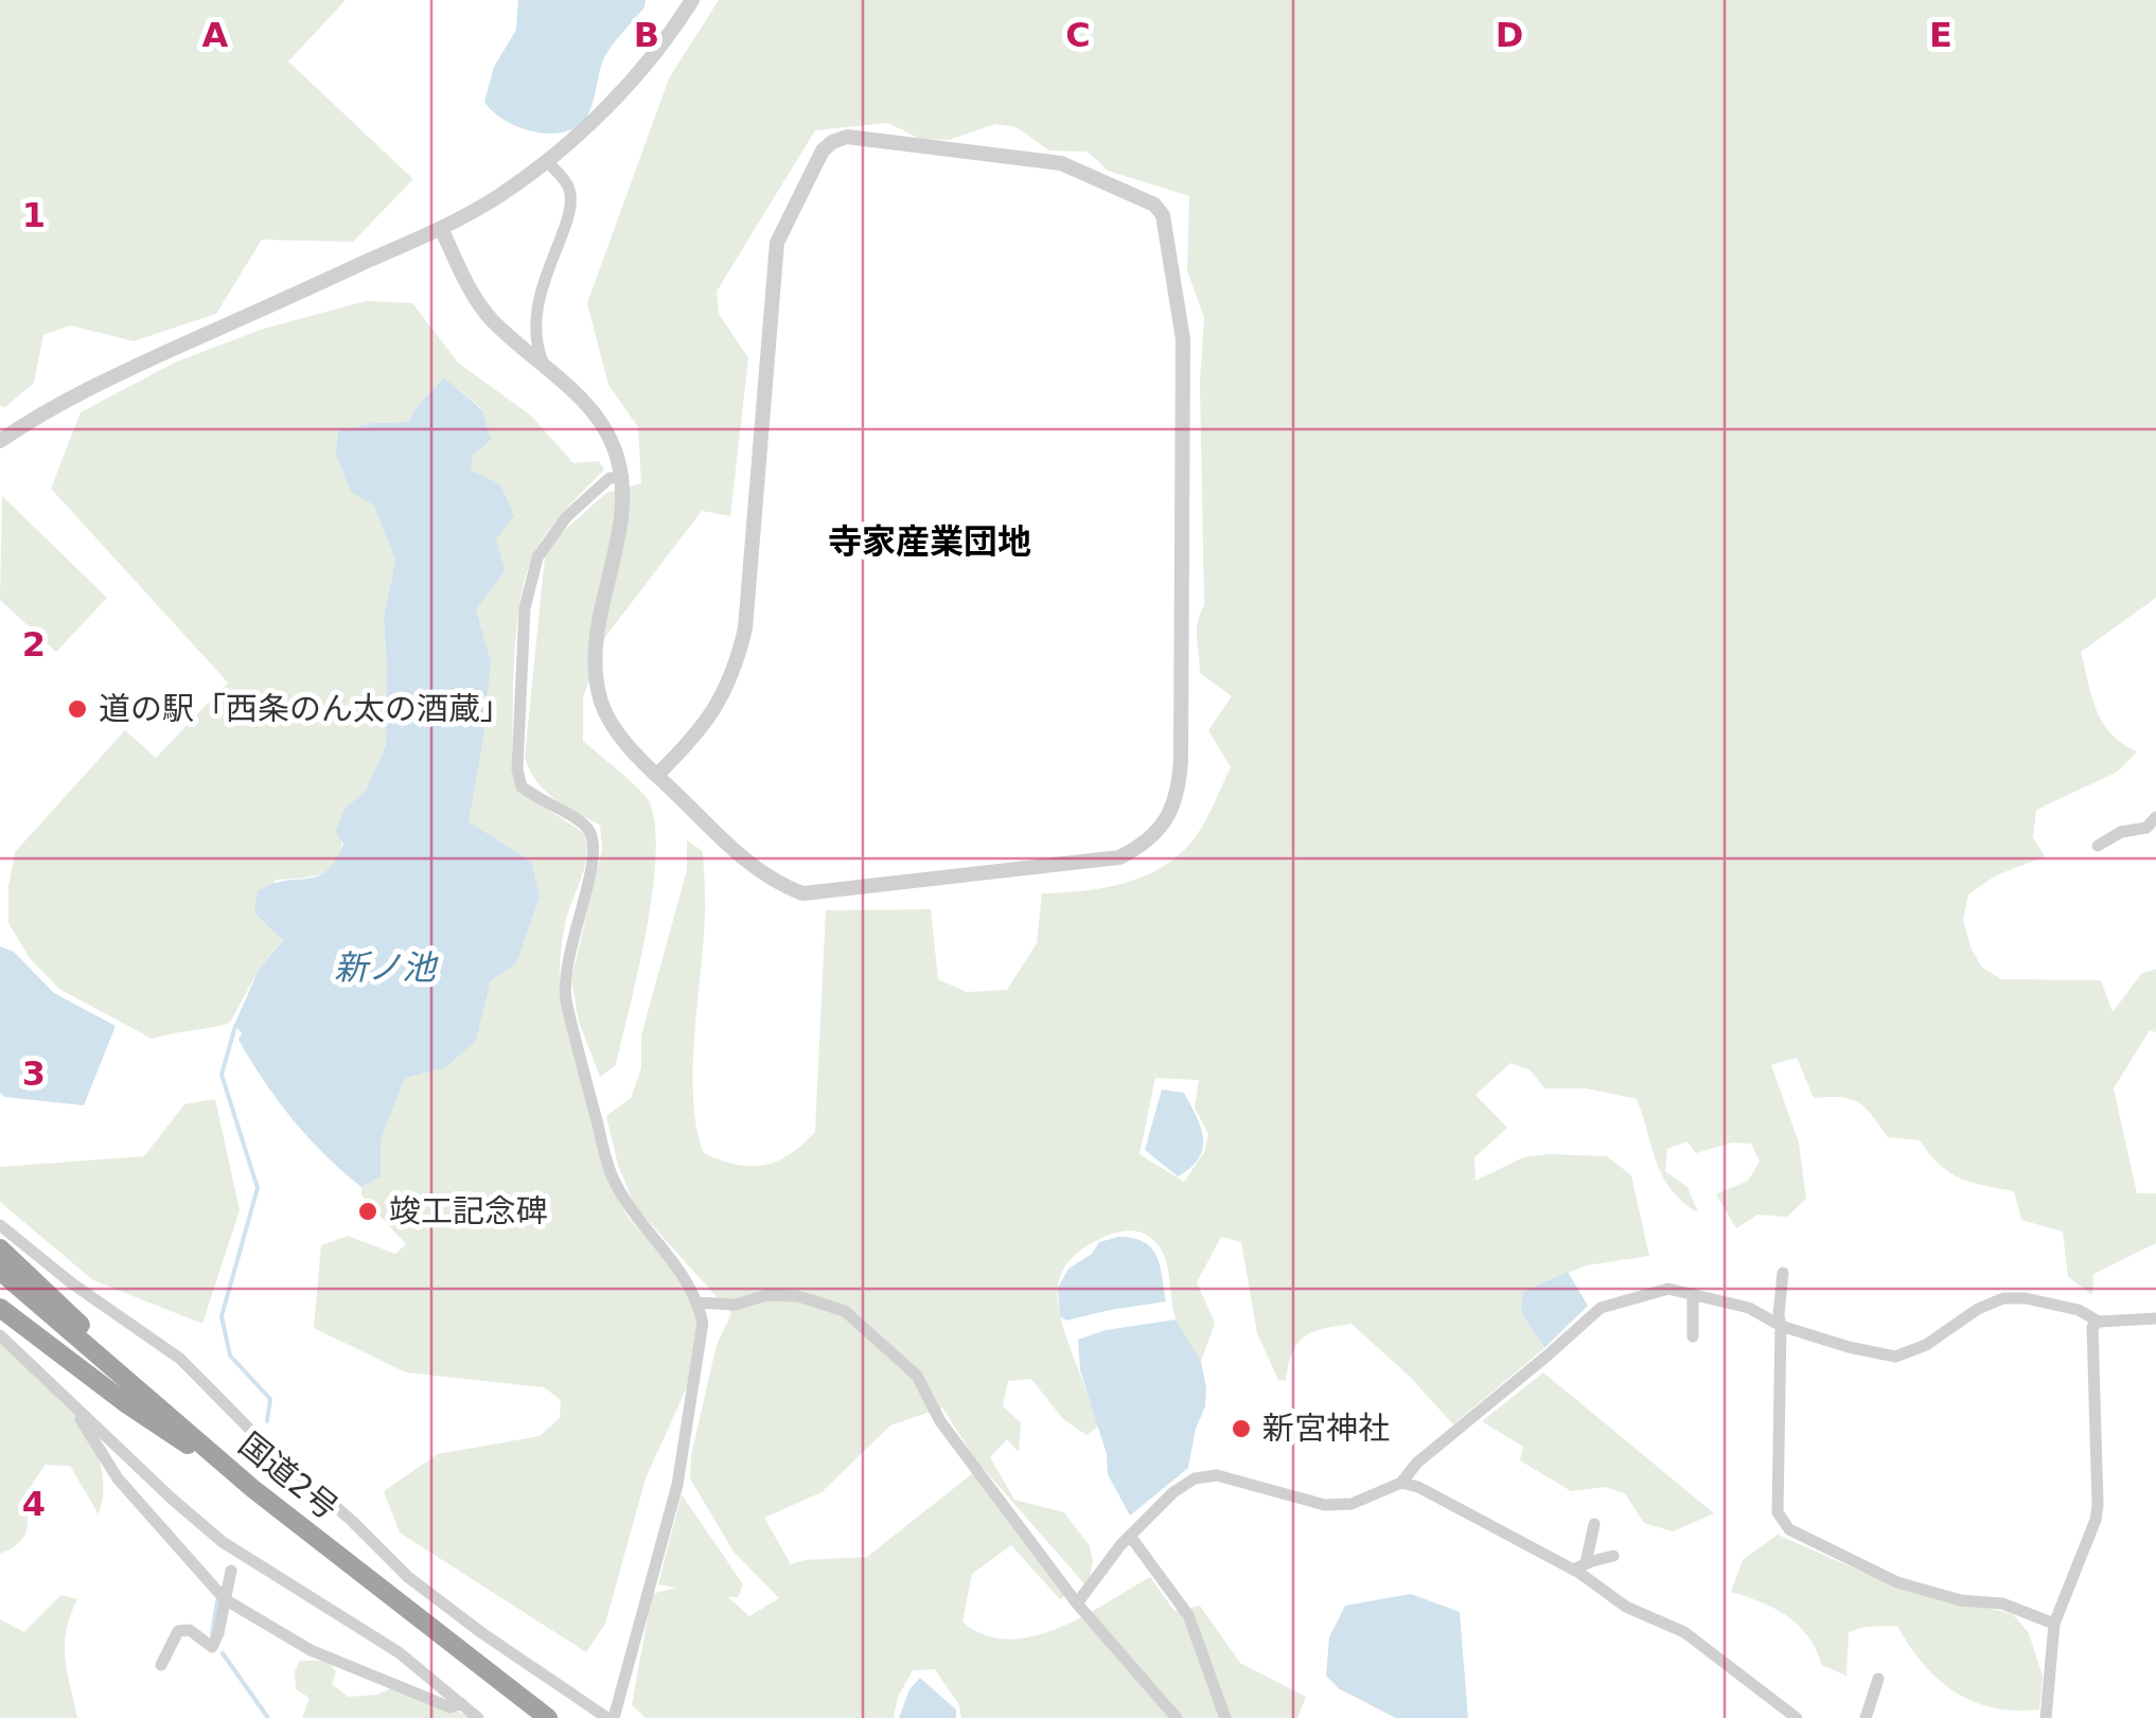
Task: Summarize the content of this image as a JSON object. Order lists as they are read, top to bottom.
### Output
{
  "streets": {
    "highway": ["国道2号"]
  },
  "districts": ["寺家産業団地"],
  "water": ["新ノ池"],
  "places": ["道の駅「西条のん太の酒蔵」", "竣工記念碑", "新宮神社"],
  "grid": {
    "columns": [
      "A",
      "B",
      "C",
      "D",
      "E"
    ],
    "rows": [
      "1",
      "2",
      "3",
      "4"
    ]
  }
}
